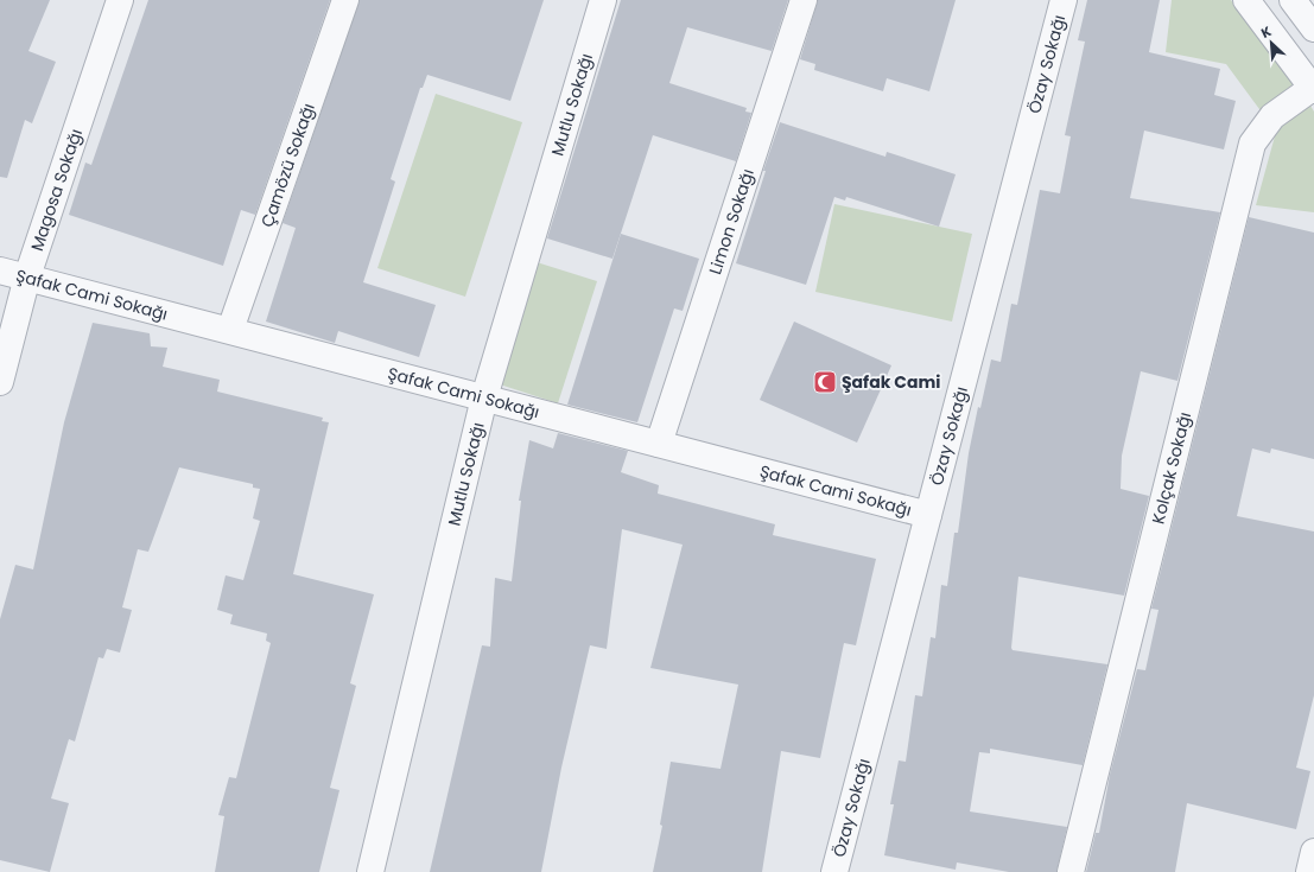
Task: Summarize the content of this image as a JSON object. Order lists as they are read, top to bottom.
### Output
{
  "streets": {
    "street": [
      "Özay Sokağı",
      "Mutlu Sokağı",
      "Çamözü Sokağı",
      "Magosa Sokağı",
      "Limon Sokağı",
      "Şafak Cami Sokağı",
      "Kolçak Sokağı"
    ]
  },
  "crossings": [
    ["Özay Sokağı", "Şafak Cami Sokağı"],
    ["Mutlu Sokağı", "Şafak Cami Sokağı"],
    ["Çamözü Sokağı", "Şafak Cami Sokağı"],
    ["Magosa Sokağı", "Şafak Cami Sokağı"],
    ["Limon Sokağı", "Şafak Cami Sokağı"]
  ],
  "places": {
    "mosque": ["Şafak Cami"]
  },
  "north": "top left"
}
